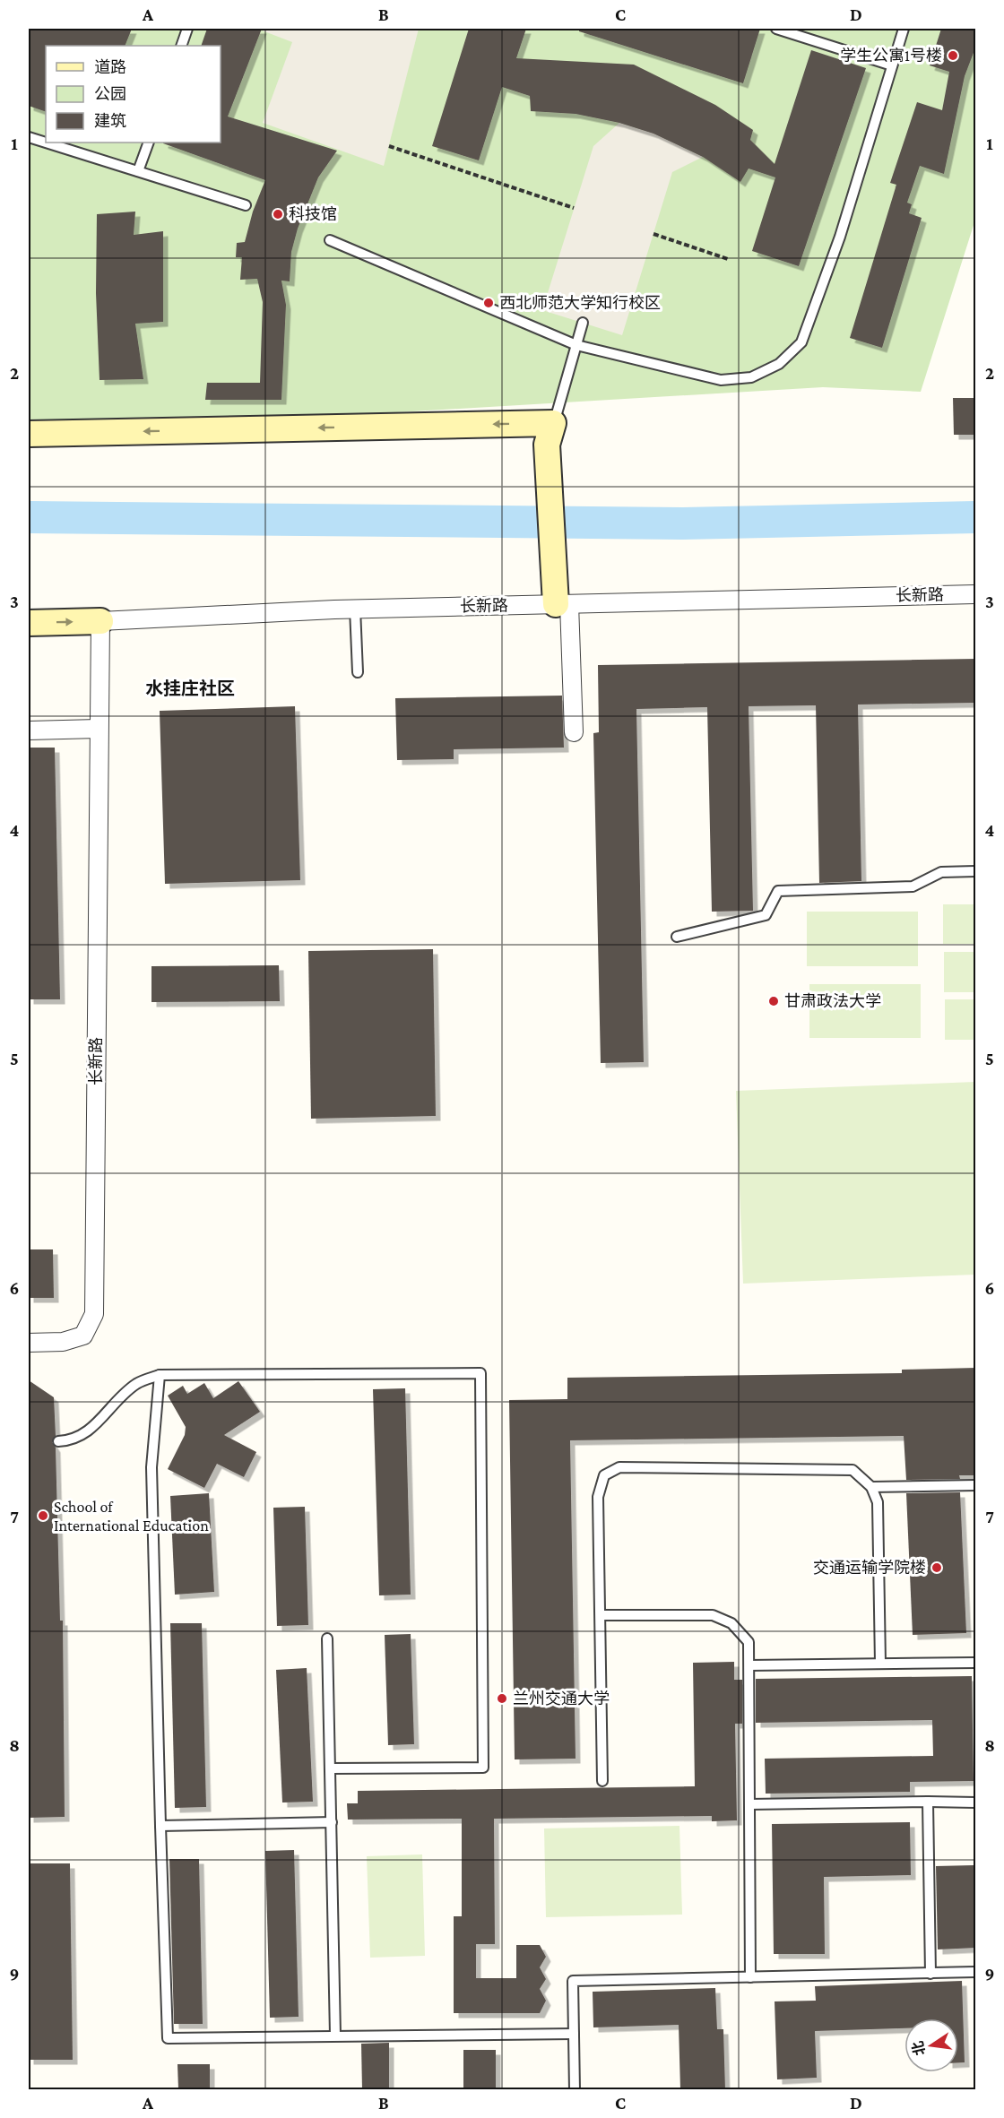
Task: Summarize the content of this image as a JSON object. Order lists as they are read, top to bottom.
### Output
{
  "streets": {
    "street": ["长新路"]
  },
  "districts": ["水挂庄社区"],
  "places": [
    "学生公寓1号楼",
    "科技馆",
    "西北师范大学知行校区",
    "甘肃政法大学",
    "School of International Education",
    "交通运输学院楼",
    "兰州交通大学"
  ],
  "legend": ["道路", "公园", "建筑"],
  "north": "left",
  "grid": {
    "columns": [
      "A",
      "B",
      "C",
      "D"
    ],
    "rows": [
      "1",
      "2",
      "3",
      "4",
      "5",
      "6",
      "7",
      "8",
      "9"
    ]
  }
}
